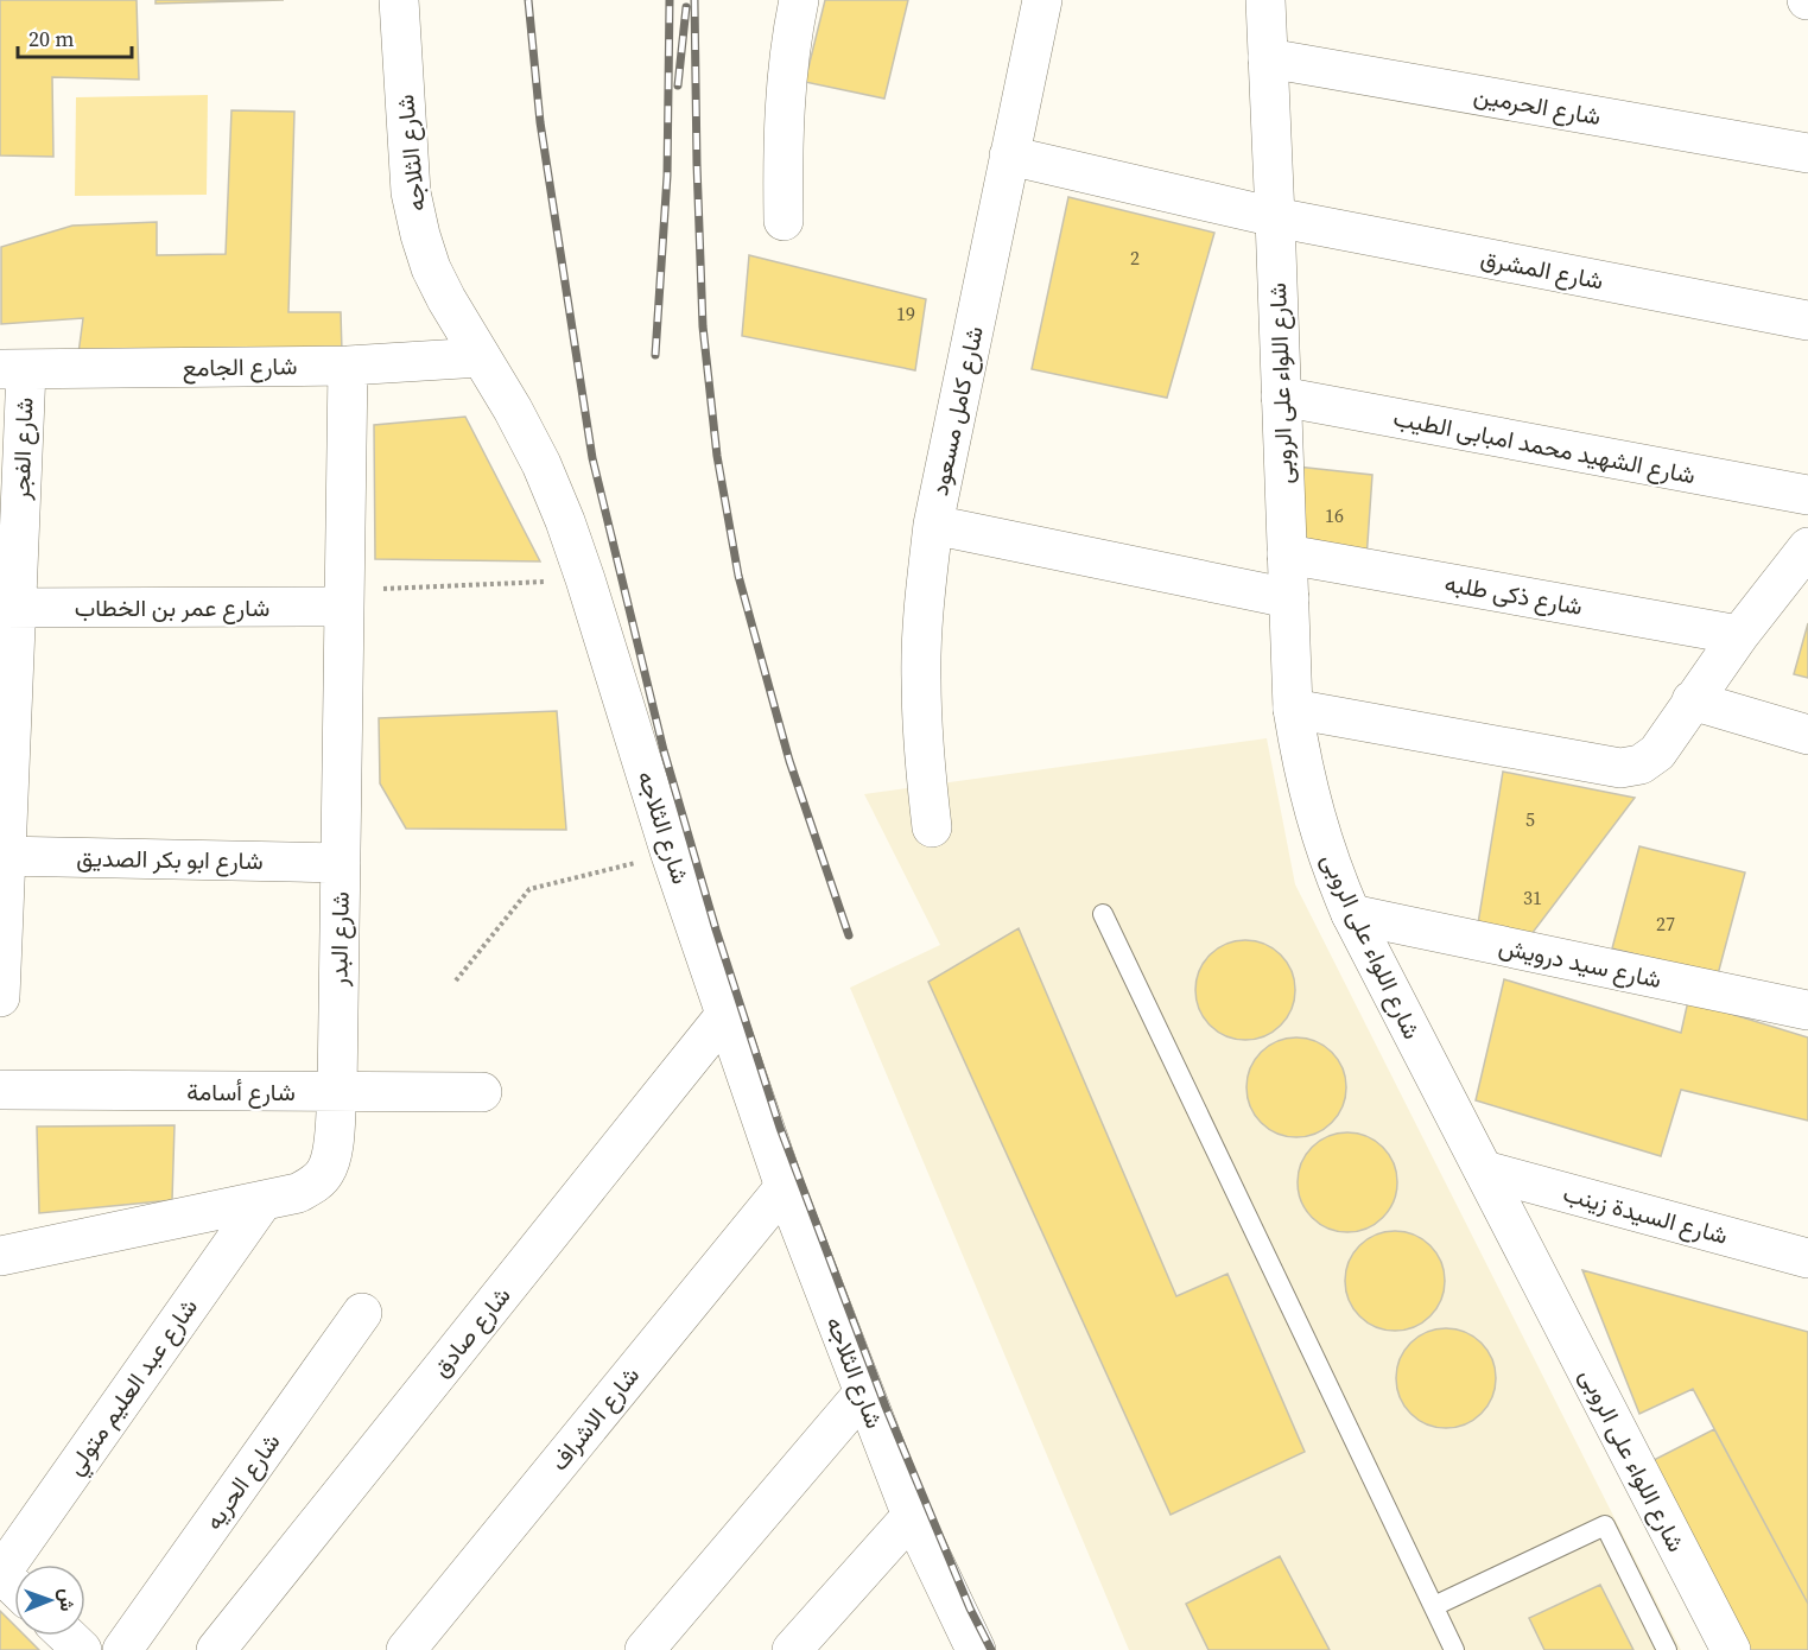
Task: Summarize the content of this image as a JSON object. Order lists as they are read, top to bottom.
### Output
{
  "streets": {
    "street": [
      "شارع الحرمين",
      "شارع الثلاجه",
      "شارع المشرق",
      "شارع الجامع",
      "شارع اللواء على الروبى",
      "شارع كامل مسعود",
      "شارع الشهيد محمد امبابى الطيب",
      "شارع الفجر",
      "شارع ذكى طلبه",
      "شارع عمر بن الخطاب",
      "شارع ابو بكر الصديق",
      "شارع البدر",
      "شارع سيد درويش",
      "شارع أسامة",
      "شارع السيدة زينب",
      "شارع صادق",
      "شارع عبد العليم متولي",
      "شارع الاشراف",
      "شارع الحريه"
    ]
  },
  "crossings": [
    ["شارع الحرمين", "شارع اللواء على الروبى"],
    ["شارع الثلاجه", "شارع الجامع"],
    ["شارع الثلاجه", "شارع صادق"],
    ["شارع الثلاجه", "شارع الاشراف"],
    ["شارع المشرق", "شارع اللواء على الروبى"],
    ["شارع المشرق", "شارع كامل مسعود"],
    ["شارع الجامع", "شارع الفجر"],
    ["شارع الجامع", "شارع البدر"],
    ["شارع اللواء على الروبى", "شارع الشهيد محمد امبابى الطيب"],
    ["شارع اللواء على الروبى", "شارع ذكى طلبه"],
    ["شارع اللواء على الروبى", "شارع سيد درويش"],
    ["شارع اللواء على الروبى", "شارع السيدة زينب"],
    ["شارع الفجر", "شارع عمر بن الخطاب"],
    ["شارع الفجر", "شارع ابو بكر الصديق"],
    ["شارع عمر بن الخطاب", "شارع البدر"],
    ["شارع ابو بكر الصديق", "شارع البدر"],
    ["شارع البدر", "شارع أسامة"],
    ["شارع البدر", "شارع عبد العليم متولي"]
  ],
  "house_numbers": [
    "2",
    "19",
    "16",
    "5",
    "31",
    "27"
  ],
  "scale_bar": "20 m",
  "north": "right"
}
